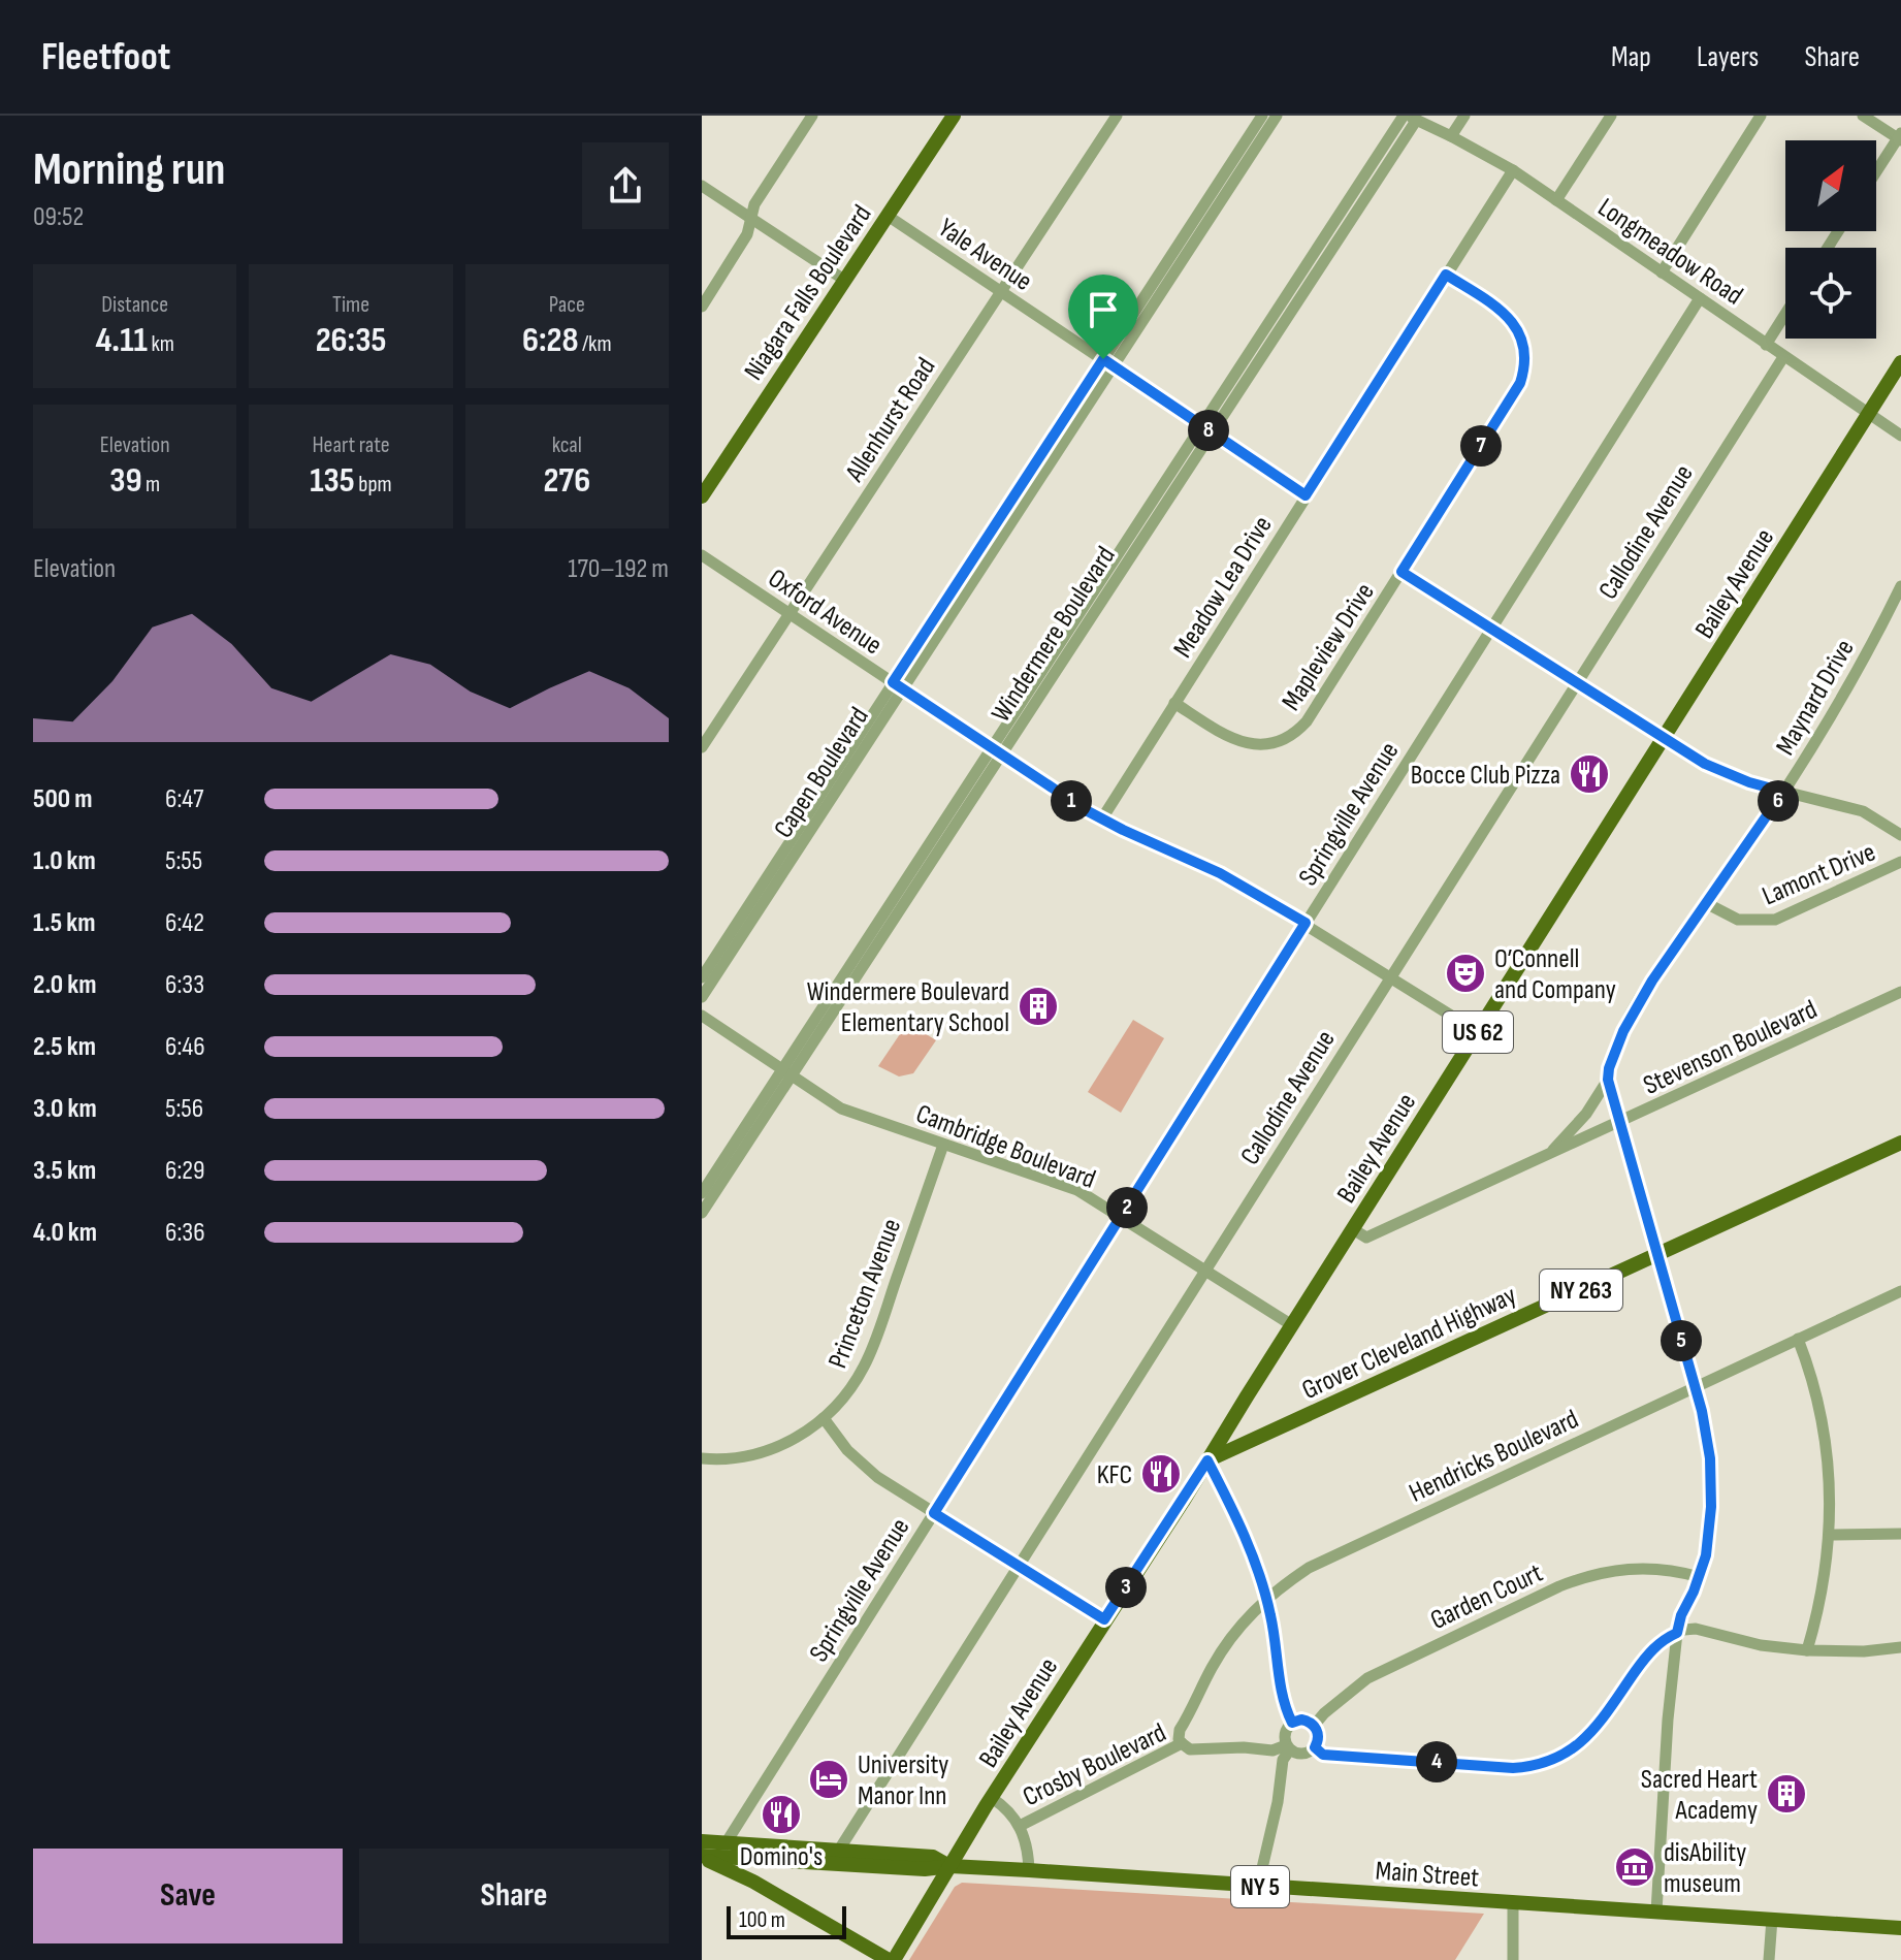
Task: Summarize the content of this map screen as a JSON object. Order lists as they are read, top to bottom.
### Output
{
  "streets": {
    "main road": [
      "Niagara Falls Boulevard",
      "Bailey Avenue",
      "US 62",
      "NY 263",
      "Grover Cleveland Highway",
      "Main Street",
      "NY 5"
    ],
    "street": [
      "Longmeadow Road",
      "Yale Avenue",
      "Allenhurst Road",
      "Callodine Avenue",
      "Meadow Lea Drive",
      "Oxford Avenue",
      "Windermere Boulevard",
      "Mapleview Drive",
      "Maynard Drive",
      "Capen Boulevard",
      "Springville Avenue",
      "Lamont Drive",
      "Stevenson Boulevard",
      "Cambridge Boulevard",
      "Princeton Avenue",
      "Hendricks Boulevard",
      "Garden Court",
      "Crosby Boulevard"
    ]
  },
  "crossings": [
    ["Longmeadow Road", "Callodine Avenue"],
    ["Longmeadow Road", "Bailey Avenue"],
    ["Longmeadow Road", "Meadow Lea Drive"],
    ["Longmeadow Road", "Windermere Boulevard"],
    ["Longmeadow Road", "Springville Avenue"],
    ["Yale Avenue", "Niagara Falls Boulevard"],
    ["Yale Avenue", "Allenhurst Road"],
    ["Yale Avenue", "Meadow Lea Drive"],
    ["Yale Avenue", "Windermere Boulevard"],
    ["Yale Avenue", "Capen Boulevard"],
    ["Allenhurst Road", "Oxford Avenue"],
    ["Callodine Avenue", "Oxford Avenue"],
    ["Callodine Avenue", "Cambridge Boulevard"],
    ["Callodine Avenue", "Main Street"],
    ["Bailey Avenue", "Oxford Avenue"],
    ["Bailey Avenue", "Stevenson Boulevard"],
    ["Bailey Avenue", "Cambridge Boulevard"],
    ["Bailey Avenue", "Grover Cleveland Highway"],
    ["Bailey Avenue", "Main Street"],
    ["Meadow Lea Drive", "Oxford Avenue"],
    ["Meadow Lea Drive", "Mapleview Drive"],
    ["Oxford Avenue", "Windermere Boulevard"],
    ["Oxford Avenue", "Capen Boulevard"],
    ["Oxford Avenue", "Springville Avenue"],
    ["Windermere Boulevard", "Cambridge Boulevard"],
    ["Maynard Drive", "Lamont Drive"],
    ["Maynard Drive", "Stevenson Boulevard"],
    ["Springville Avenue", "Cambridge Boulevard"],
    ["Springville Avenue", "Main Street"],
    ["Cambridge Boulevard", "Princeton Avenue"],
    ["Hendricks Boulevard", "Crosby Boulevard"],
    ["Garden Court", "Crosby Boulevard"]
  ],
  "places": {
    "restaurant": ["Bocce Club Pizza", "KFC", "Domino's"],
    "theatre": ["O’Connell and Company"],
    "building": ["Windermere Boulevard Elementary School", "Sacred Heart Academy"],
    "hotel": ["University Manor Inn"],
    "museum": ["disAbility museum"]
  },
  "scale_bar": "100 m",
  "north": "top right",
  "page": {
    "header": "Fleetfoot",
    "nav": ["Map", "Layers", "Share"],
    "heading": ["Morning run", "09:52"],
    "stats": [
      ["Distance", "4.11 km"],
      ["Time", "26:35"],
      ["Pace", "6:28 /km"],
      ["Elevation", "39 m"],
      ["Heart rate", "135 bpm"],
      ["kcal", "276"]
    ],
    "pins": [
      "8",
      "7",
      "1",
      "6",
      "2",
      "5",
      "3",
      "4"
    ],
    "chart": ["Elevation", "170–192 m"],
    "list": [
      {
        "name": "500 m",
        "note": "6:47"
      },
      {
        "name": "1.0 km",
        "note": "5:55"
      },
      {
        "name": "1.5 km",
        "note": "6:42"
      },
      {
        "name": "2.0 km",
        "note": "6:33"
      },
      {
        "name": "2.5 km",
        "note": "6:46"
      },
      {
        "name": "3.0 km",
        "note": "5:56"
      },
      {
        "name": "3.5 km",
        "note": "6:29"
      },
      {
        "name": "4.0 km",
        "note": "6:36"
      }
    ],
    "buttons": ["Save", "Share"],
    "scale": "100 m"
  }
}
